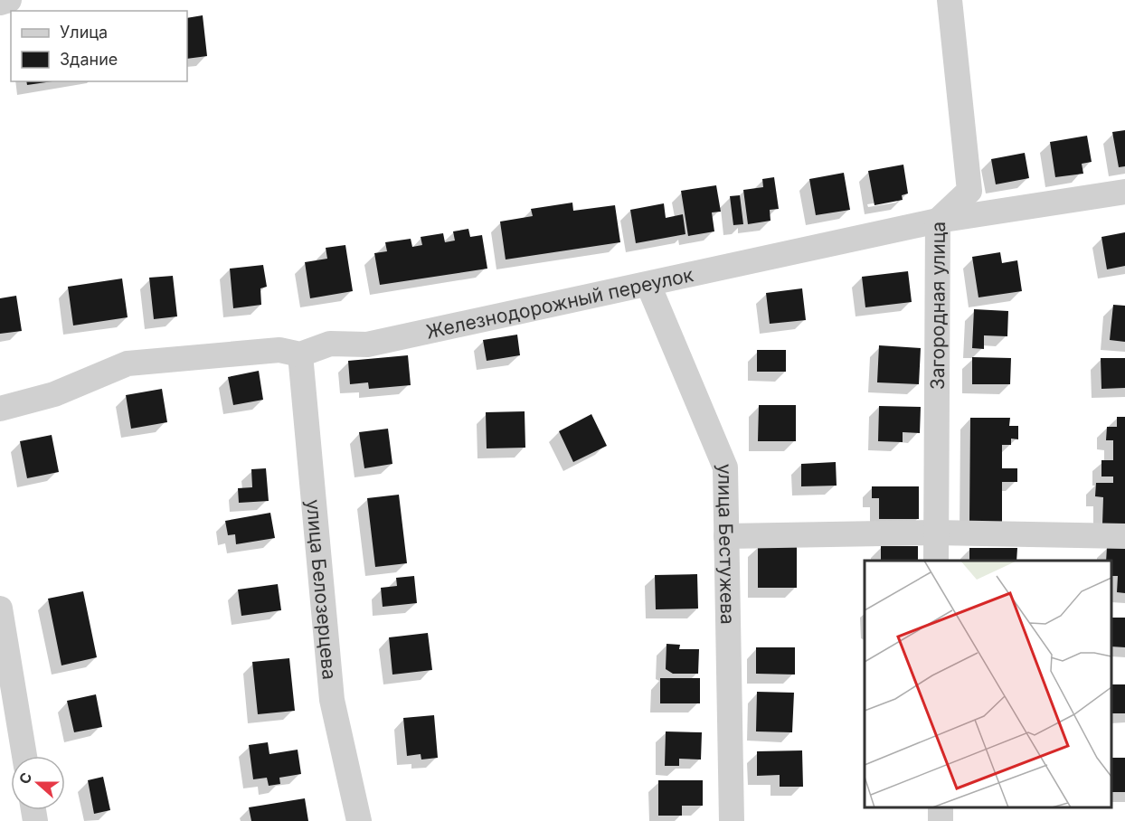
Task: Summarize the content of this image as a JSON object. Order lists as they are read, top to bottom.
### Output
{
  "streets": {
    "street": [
      "Железнодорожный переулок",
      "Загородная улица",
      "улица Бестужева",
      "улица Белозерцева"
    ]
  },
  "crossings": [
    ["Железнодорожный переулок", "Загородная улица"],
    ["Железнодорожный переулок", "улица Бестужева"],
    ["Железнодорожный переулок", "улица Белозерцева"]
  ],
  "legend": ["Улица", "Здание"],
  "north": "left"
}
